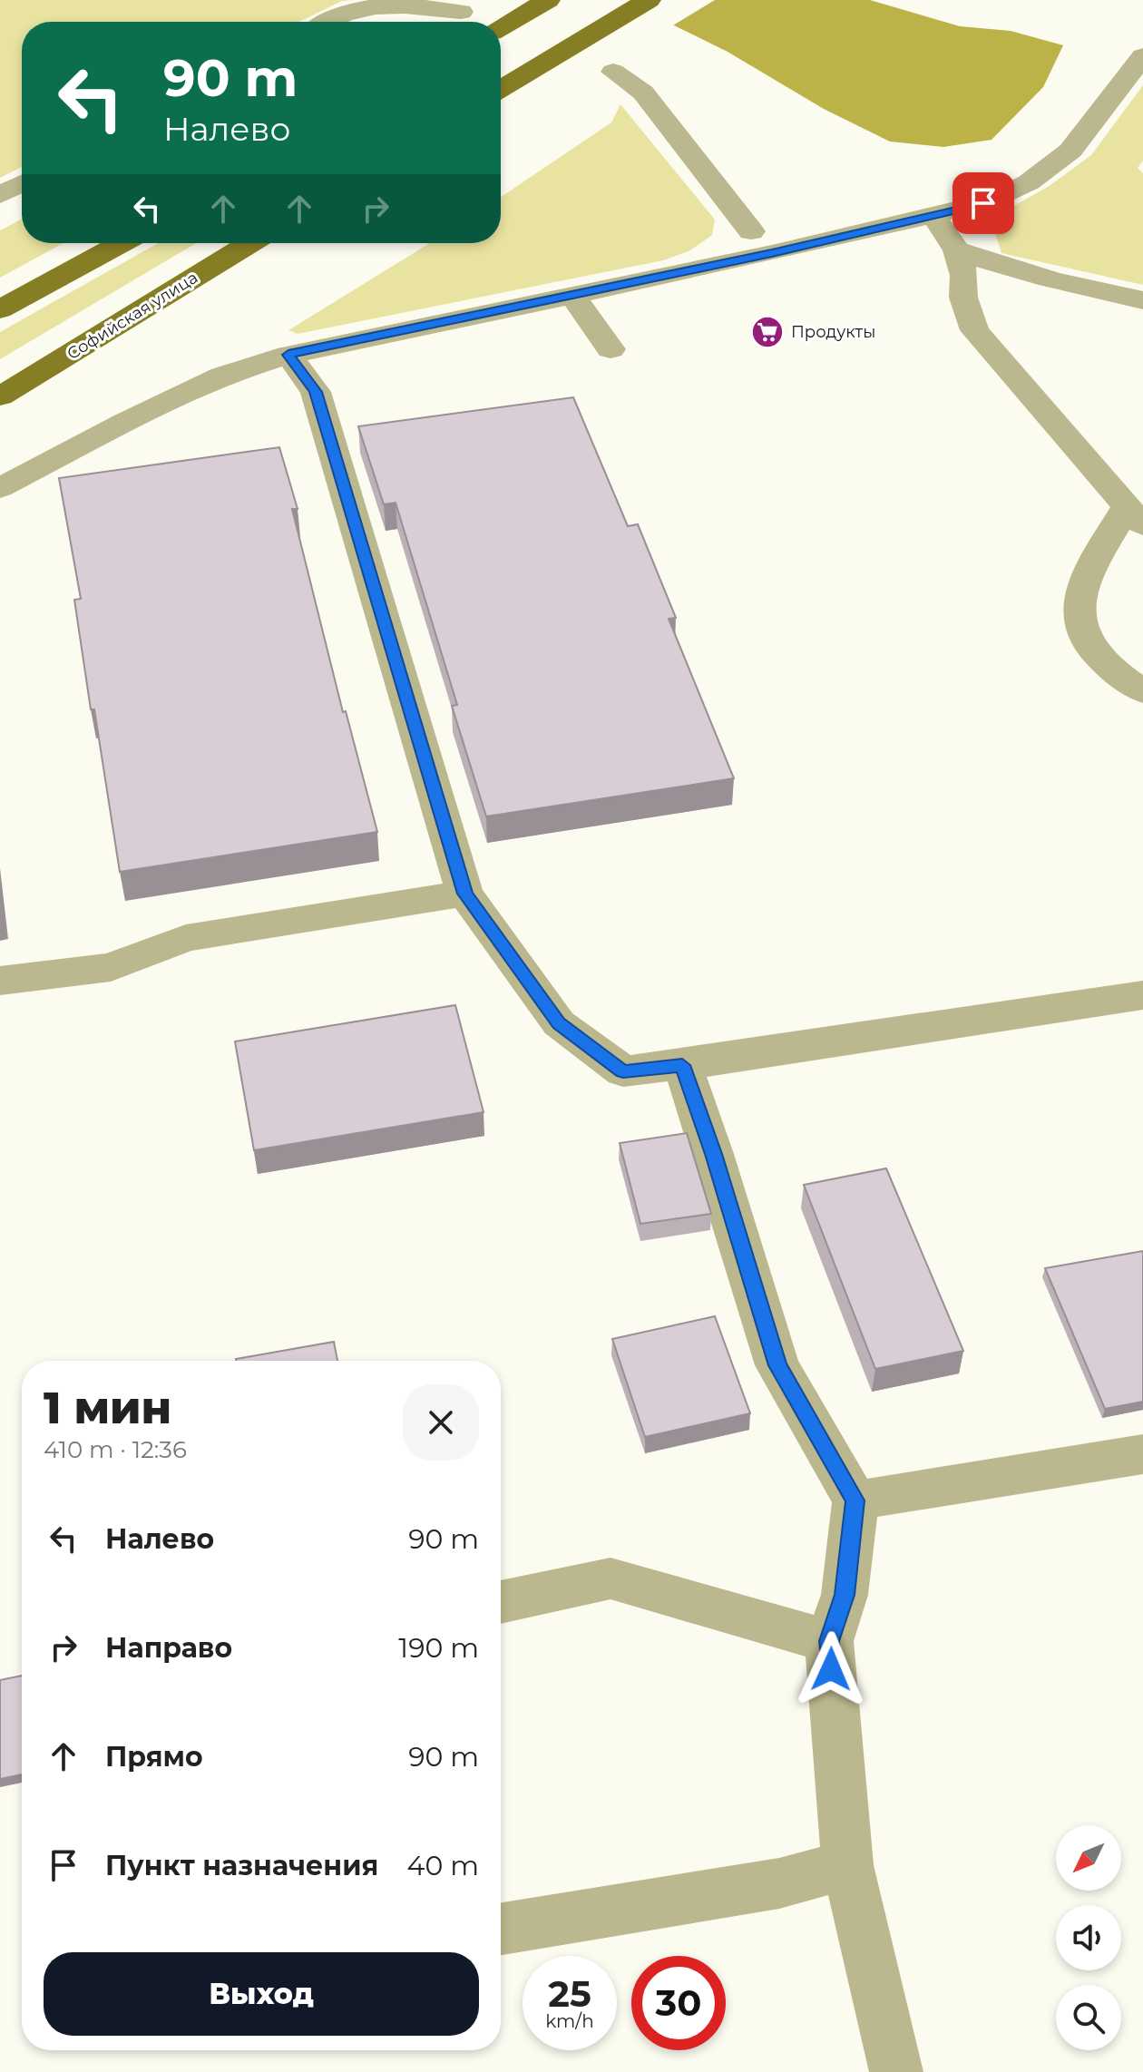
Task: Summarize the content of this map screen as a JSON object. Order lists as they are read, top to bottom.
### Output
{
  "streets": {
    "main road": ["Софийская улица"]
  },
  "places": {
    "supermarket": ["Продукты"]
  },
  "north": "bottom left",
  "page": {
    "turn": ["90 m", "Налево"],
    "heading": ["1 мин", "410 m · 12:36"],
    "list": [
      {
        "name": "Налево",
        "value": "90 m"
      },
      {
        "name": "Направо",
        "value": "190 m"
      },
      {
        "name": "Прямо",
        "value": "90 m"
      },
      {
        "name": "Пункт назначения",
        "value": "40 m"
      }
    ],
    "buttons": "Выход",
    "speed": "25 km/h",
    "limit": "30"
  }
}
